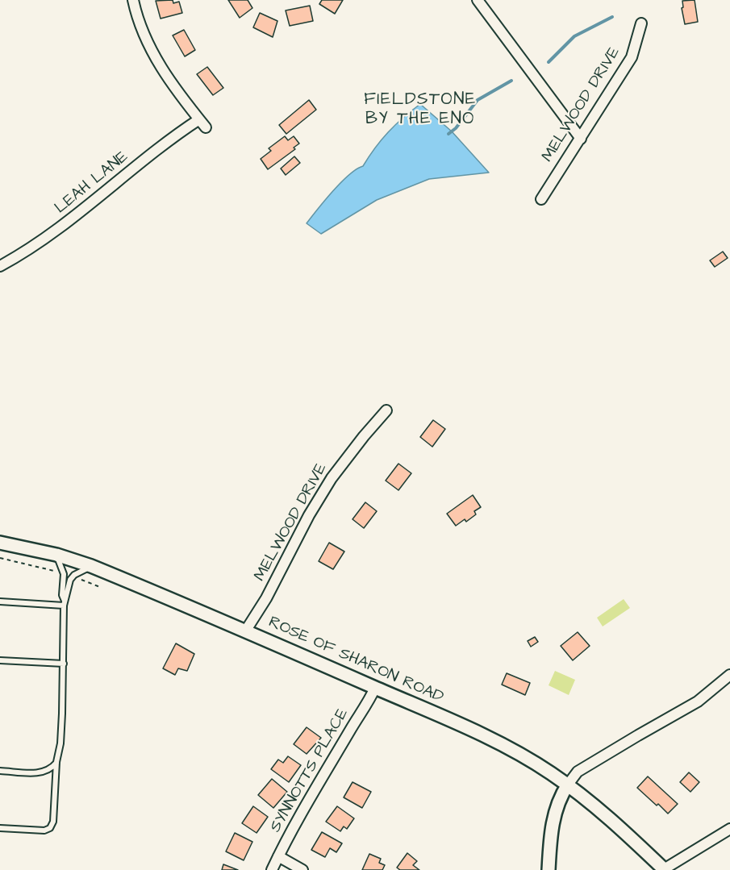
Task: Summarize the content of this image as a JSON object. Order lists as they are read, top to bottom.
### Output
{
  "streets": {
    "street": [
      "MELWOOD DRIVE",
      "LEAH LANE",
      "ROSE OF SHARON ROAD",
      "SYNNOTTS PLACE"
    ]
  },
  "crossings": [
    ["MELWOOD DRIVE", "ROSE OF SHARON ROAD"],
    ["ROSE OF SHARON ROAD", "SYNNOTTS PLACE"]
  ],
  "districts": ["FIELDSTONE BY THE ENO"]
}
